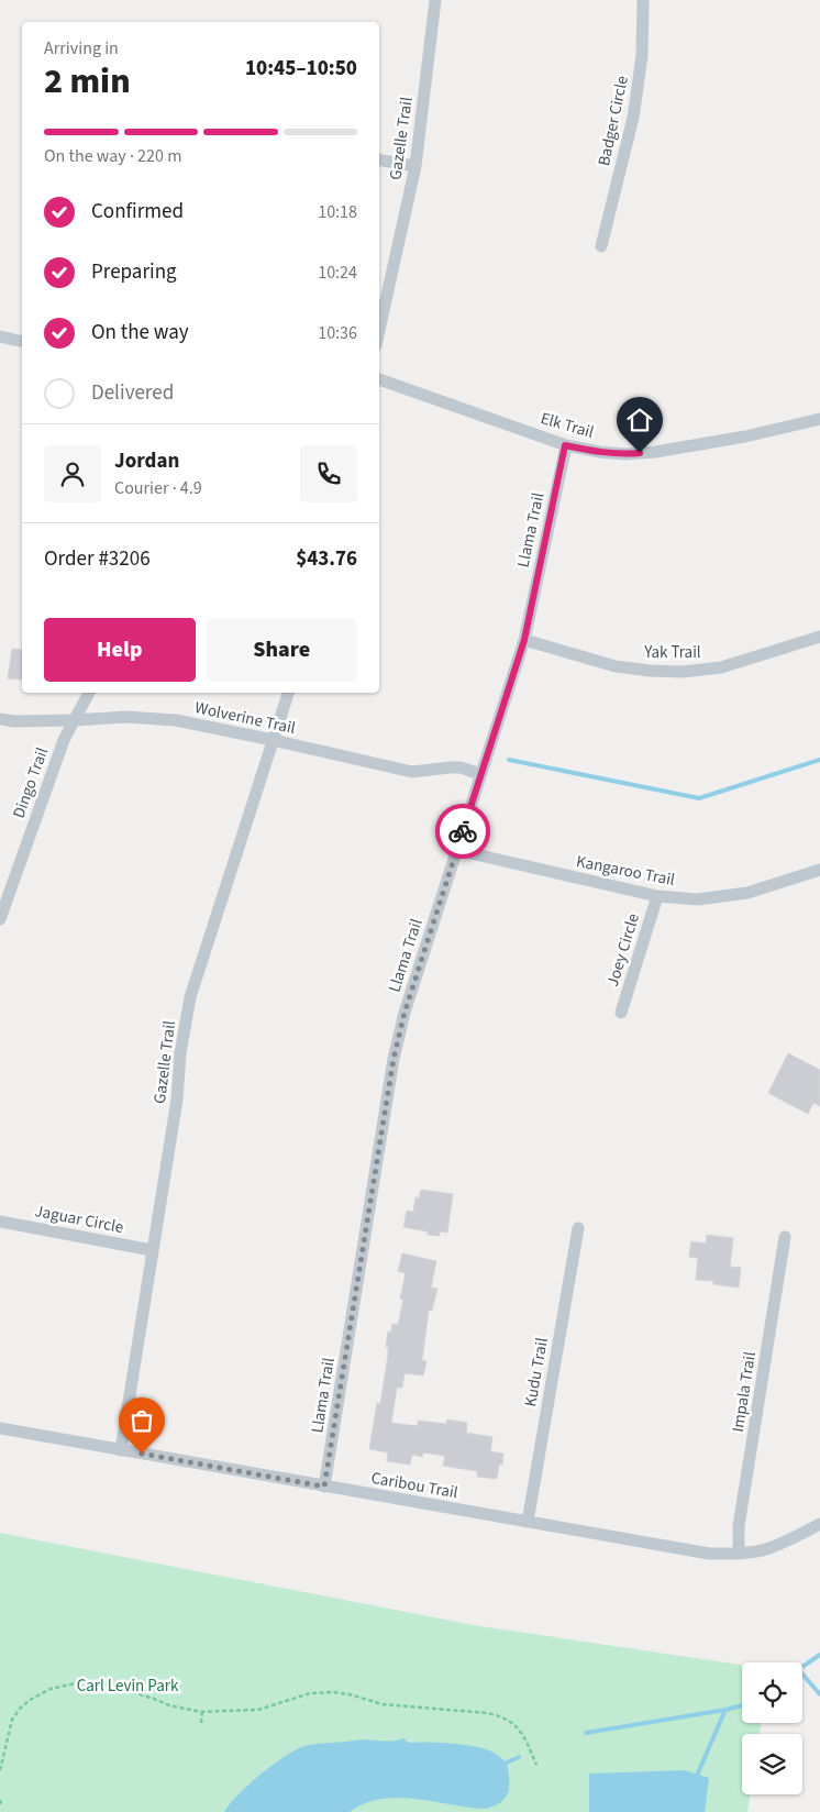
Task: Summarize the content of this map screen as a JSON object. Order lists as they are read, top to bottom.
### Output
{
  "streets": {
    "street": [
      "Badger Circle",
      "Gazelle Trail",
      "Elk Trail",
      "Llama Trail",
      "Yak Trail",
      "Wolverine Trail",
      "Dingo Trail",
      "Kangaroo Trail",
      "Joey Circle",
      "Jaguar Circle",
      "Kudu Trail",
      "Impala Trail",
      "Caribou Trail"
    ]
  },
  "crossings": [
    ["Gazelle Trail", "Wolverine Trail"],
    ["Gazelle Trail", "Jaguar Circle"],
    ["Gazelle Trail", "Caribou Trail"],
    ["Elk Trail", "Llama Trail"],
    ["Llama Trail", "Yak Trail"],
    ["Llama Trail", "Wolverine Trail"],
    ["Llama Trail", "Kangaroo Trail"],
    ["Llama Trail", "Caribou Trail"],
    ["Wolverine Trail", "Dingo Trail"],
    ["Kangaroo Trail", "Joey Circle"],
    ["Kudu Trail", "Caribou Trail"],
    ["Impala Trail", "Caribou Trail"]
  ],
  "parks": ["Carl Levin Park"],
  "page": {
    "heading": ["2 min", "Arriving in", "10:45–10:50"],
    "panel": [
      "Jordan",
      "Courier · 4.9",
      "Order #3206",
      "$43.76"
    ],
    "bar": "On the way · 220 m",
    "list": [
      ["Confirmed", "10:18"],
      ["Preparing", "10:24"],
      ["On the way", "10:36"],
      "Delivered"
    ],
    "buttons": ["Help", "Share"]
  }
}
